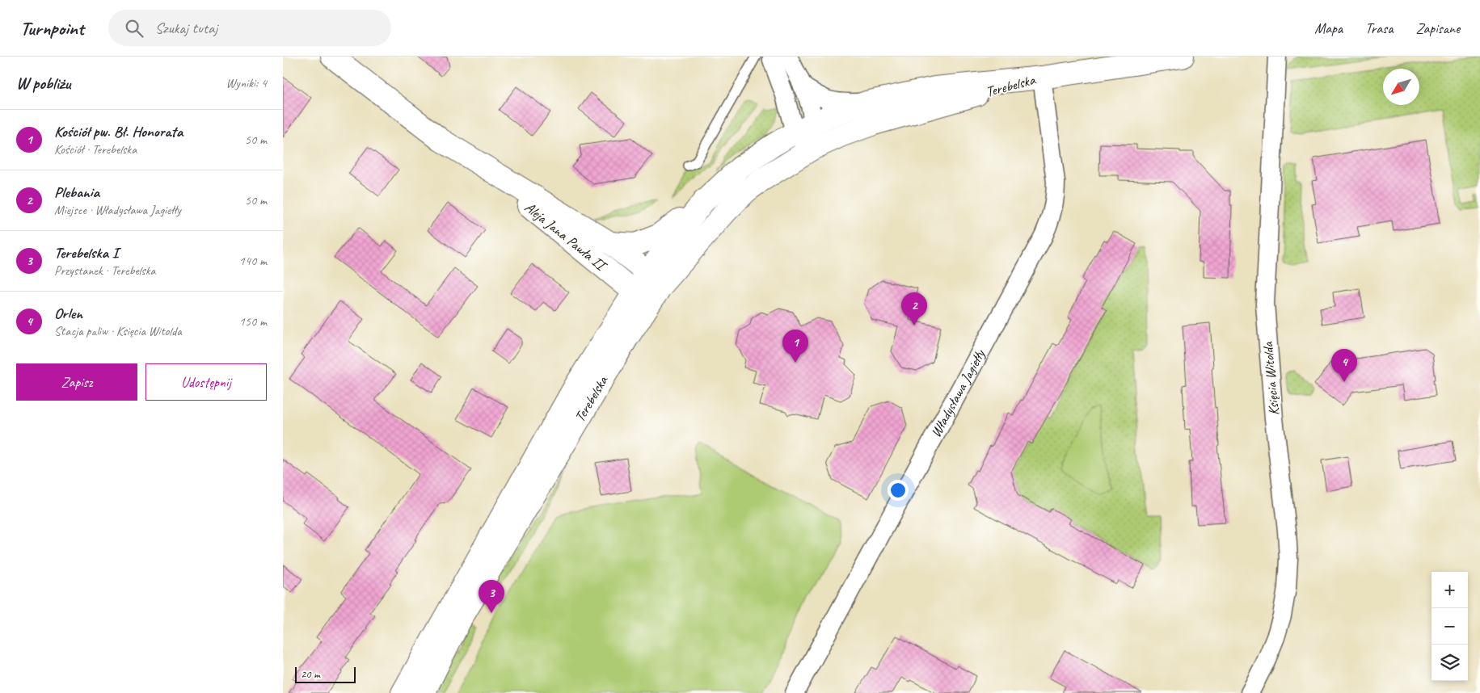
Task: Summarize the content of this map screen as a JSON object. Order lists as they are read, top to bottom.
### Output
{
  "streets": {
    "street": [
      "Terebelska",
      "Aleja Jana Pawła II",
      "Księcia Witolda",
      "Władysława Jagiełły"
    ]
  },
  "crossings": [
    ["Terebelska", "Aleja Jana Pawła II"],
    ["Terebelska", "Władysława Jagiełły"]
  ],
  "scale_bar": "20 m",
  "north": "bottom left",
  "page": {
    "header": "Turnpoint",
    "search": "Szukaj tutaj",
    "nav": ["Mapa", "Trasa", "Zapisane"],
    "heading": ["W pobliżu", "Wyniki: 4"],
    "list": [
      {
        "mark": "1",
        "name": "Kościół pw. Bł. Honorata",
        "note": "Kościół · Terebelska",
        "value": "50 m"
      },
      {
        "mark": "2",
        "name": "Plebania",
        "note": "Miejsce · Władysława Jagiełły",
        "value": "50 m"
      },
      {
        "mark": "3",
        "name": "Terebelska I",
        "note": "Przystanek · Terebelska",
        "value": "140 m"
      },
      {
        "mark": "4",
        "name": "Orlen",
        "note": "Stacja paliw · Księcia Witolda",
        "value": "150 m"
      }
    ],
    "pins": [
      "2",
      "1",
      "4",
      "3"
    ],
    "buttons": ["Zapisz", "Udostępnij"],
    "map_buttons": ["+", "−"],
    "scale": "20 m"
  }
}
